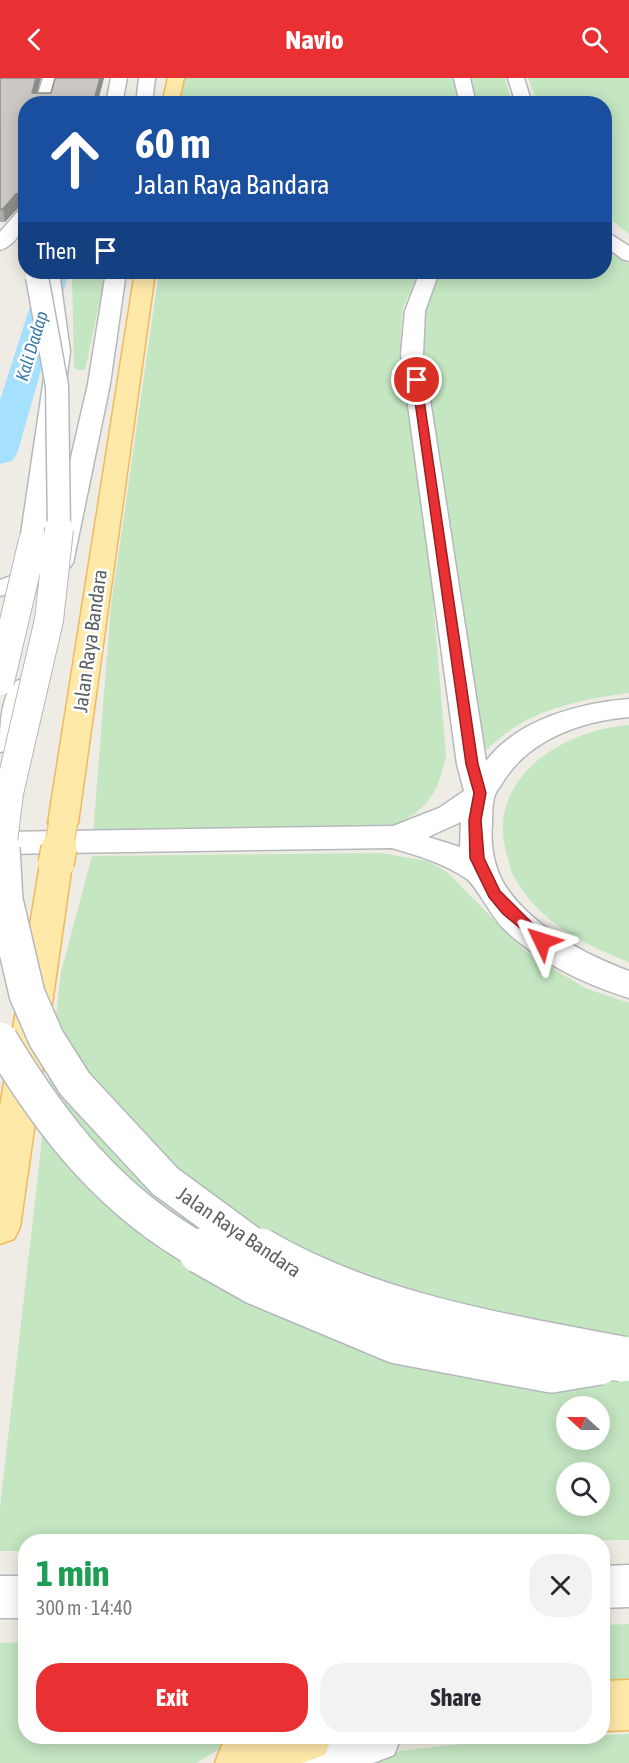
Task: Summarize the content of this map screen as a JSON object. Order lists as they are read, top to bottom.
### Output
{
  "streets": {
    "main road": ["Jalan Raya Bandara"]
  },
  "water": ["Kali Dadap"],
  "north": "left",
  "page": {
    "header": "Navio",
    "turn": ["60 m", "Jalan Raya Bandara"],
    "then": "Then",
    "heading": ["1 min", "300 m · 14:40"],
    "buttons": ["Exit", "Share"]
  }
}
